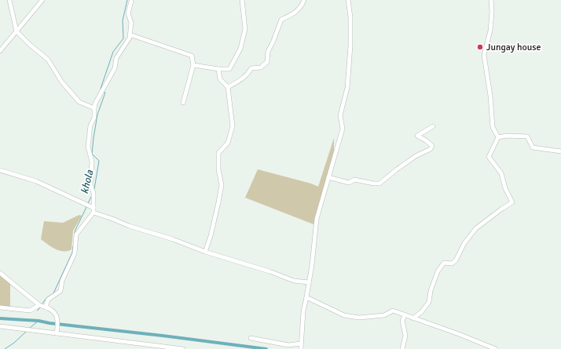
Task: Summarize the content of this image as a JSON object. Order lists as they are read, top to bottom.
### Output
{
  "water": ["khola"],
  "places": ["Jungay house"]
}
